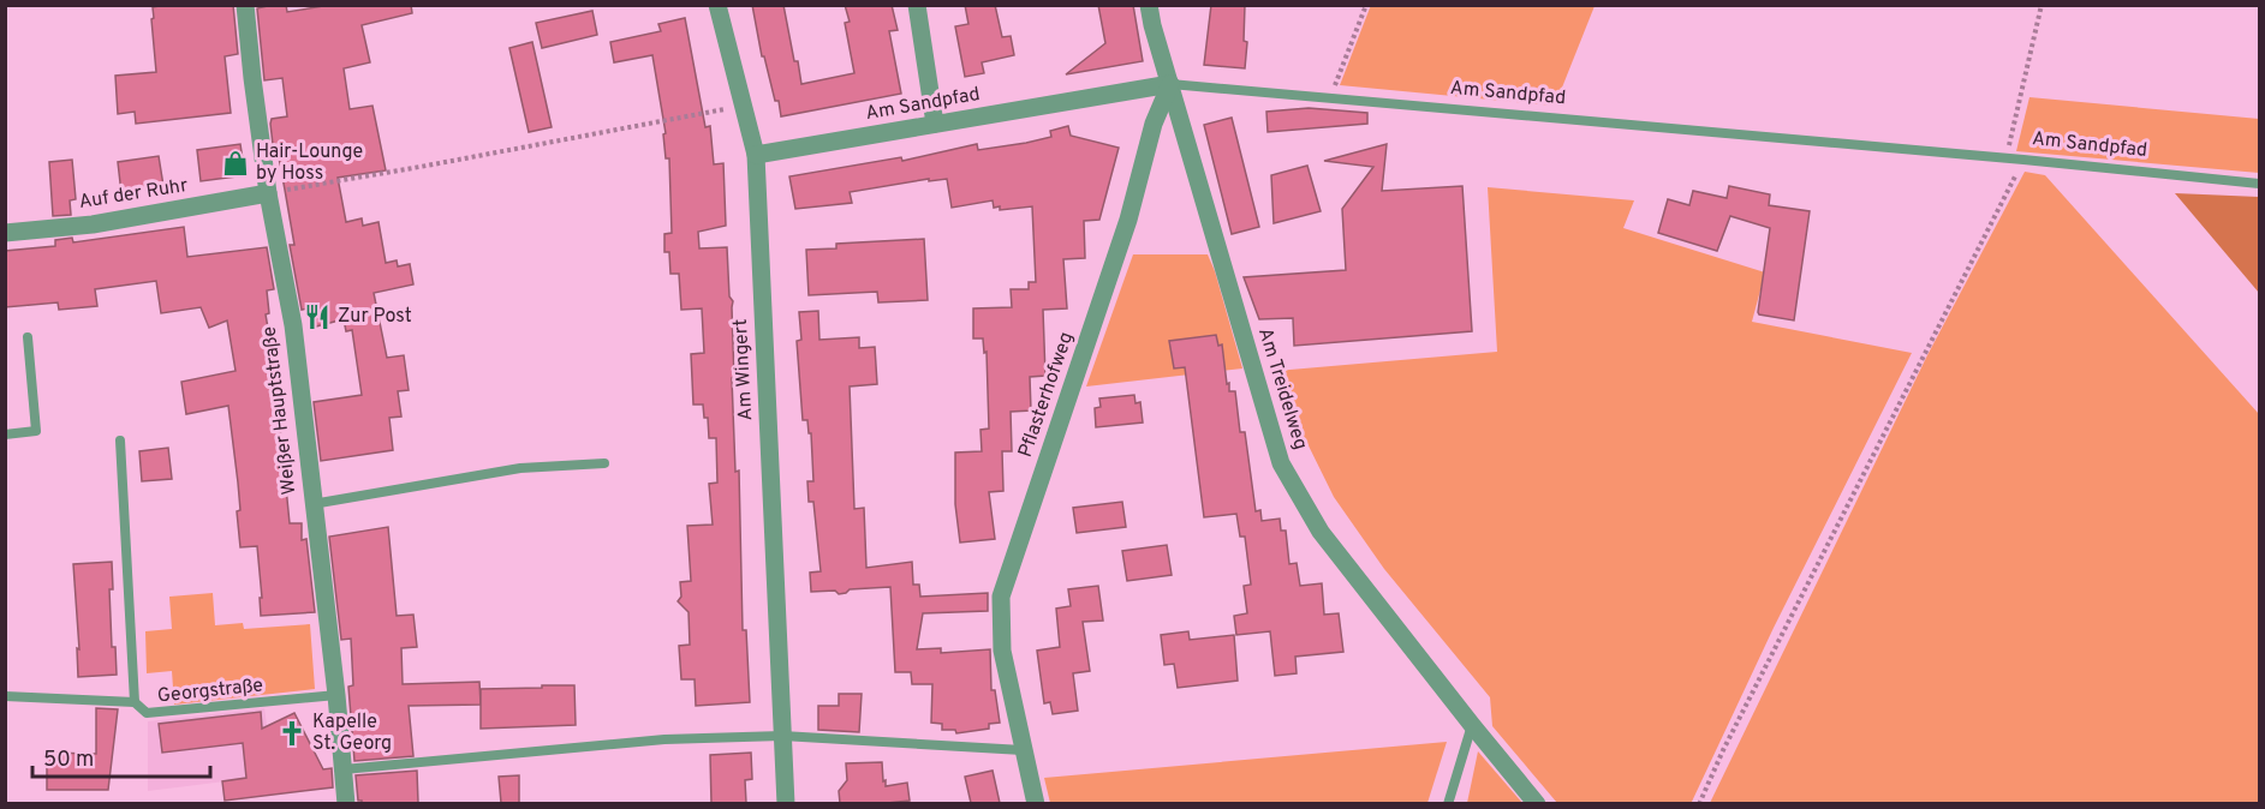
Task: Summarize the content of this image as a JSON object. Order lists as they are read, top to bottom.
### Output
{
  "streets": {
    "street": [
      "Am Sandpfad",
      "Auf der Ruhr",
      "Am Wingert",
      "Am Treidelweg",
      "Pflasterhofweg",
      "Weißer Hauptstraße"
    ],
    "lane": ["Georgstraße"]
  },
  "crossings": [
    ["Am Sandpfad", "Am Wingert"],
    ["Am Sandpfad", "Am Treidelweg"],
    ["Am Sandpfad", "Pflasterhofweg"],
    ["Auf der Ruhr", "Weißer Hauptstraße"],
    ["Am Treidelweg", "Pflasterhofweg"],
    ["Weißer Hauptstraße", "Georgstraße"]
  ],
  "places": {
    "shop": ["Hair-Lounge by Hoss"],
    "restaurant": ["Zur Post"],
    "church": ["Kapelle St. Georg"]
  },
  "scale_bar": "50 m"
}
